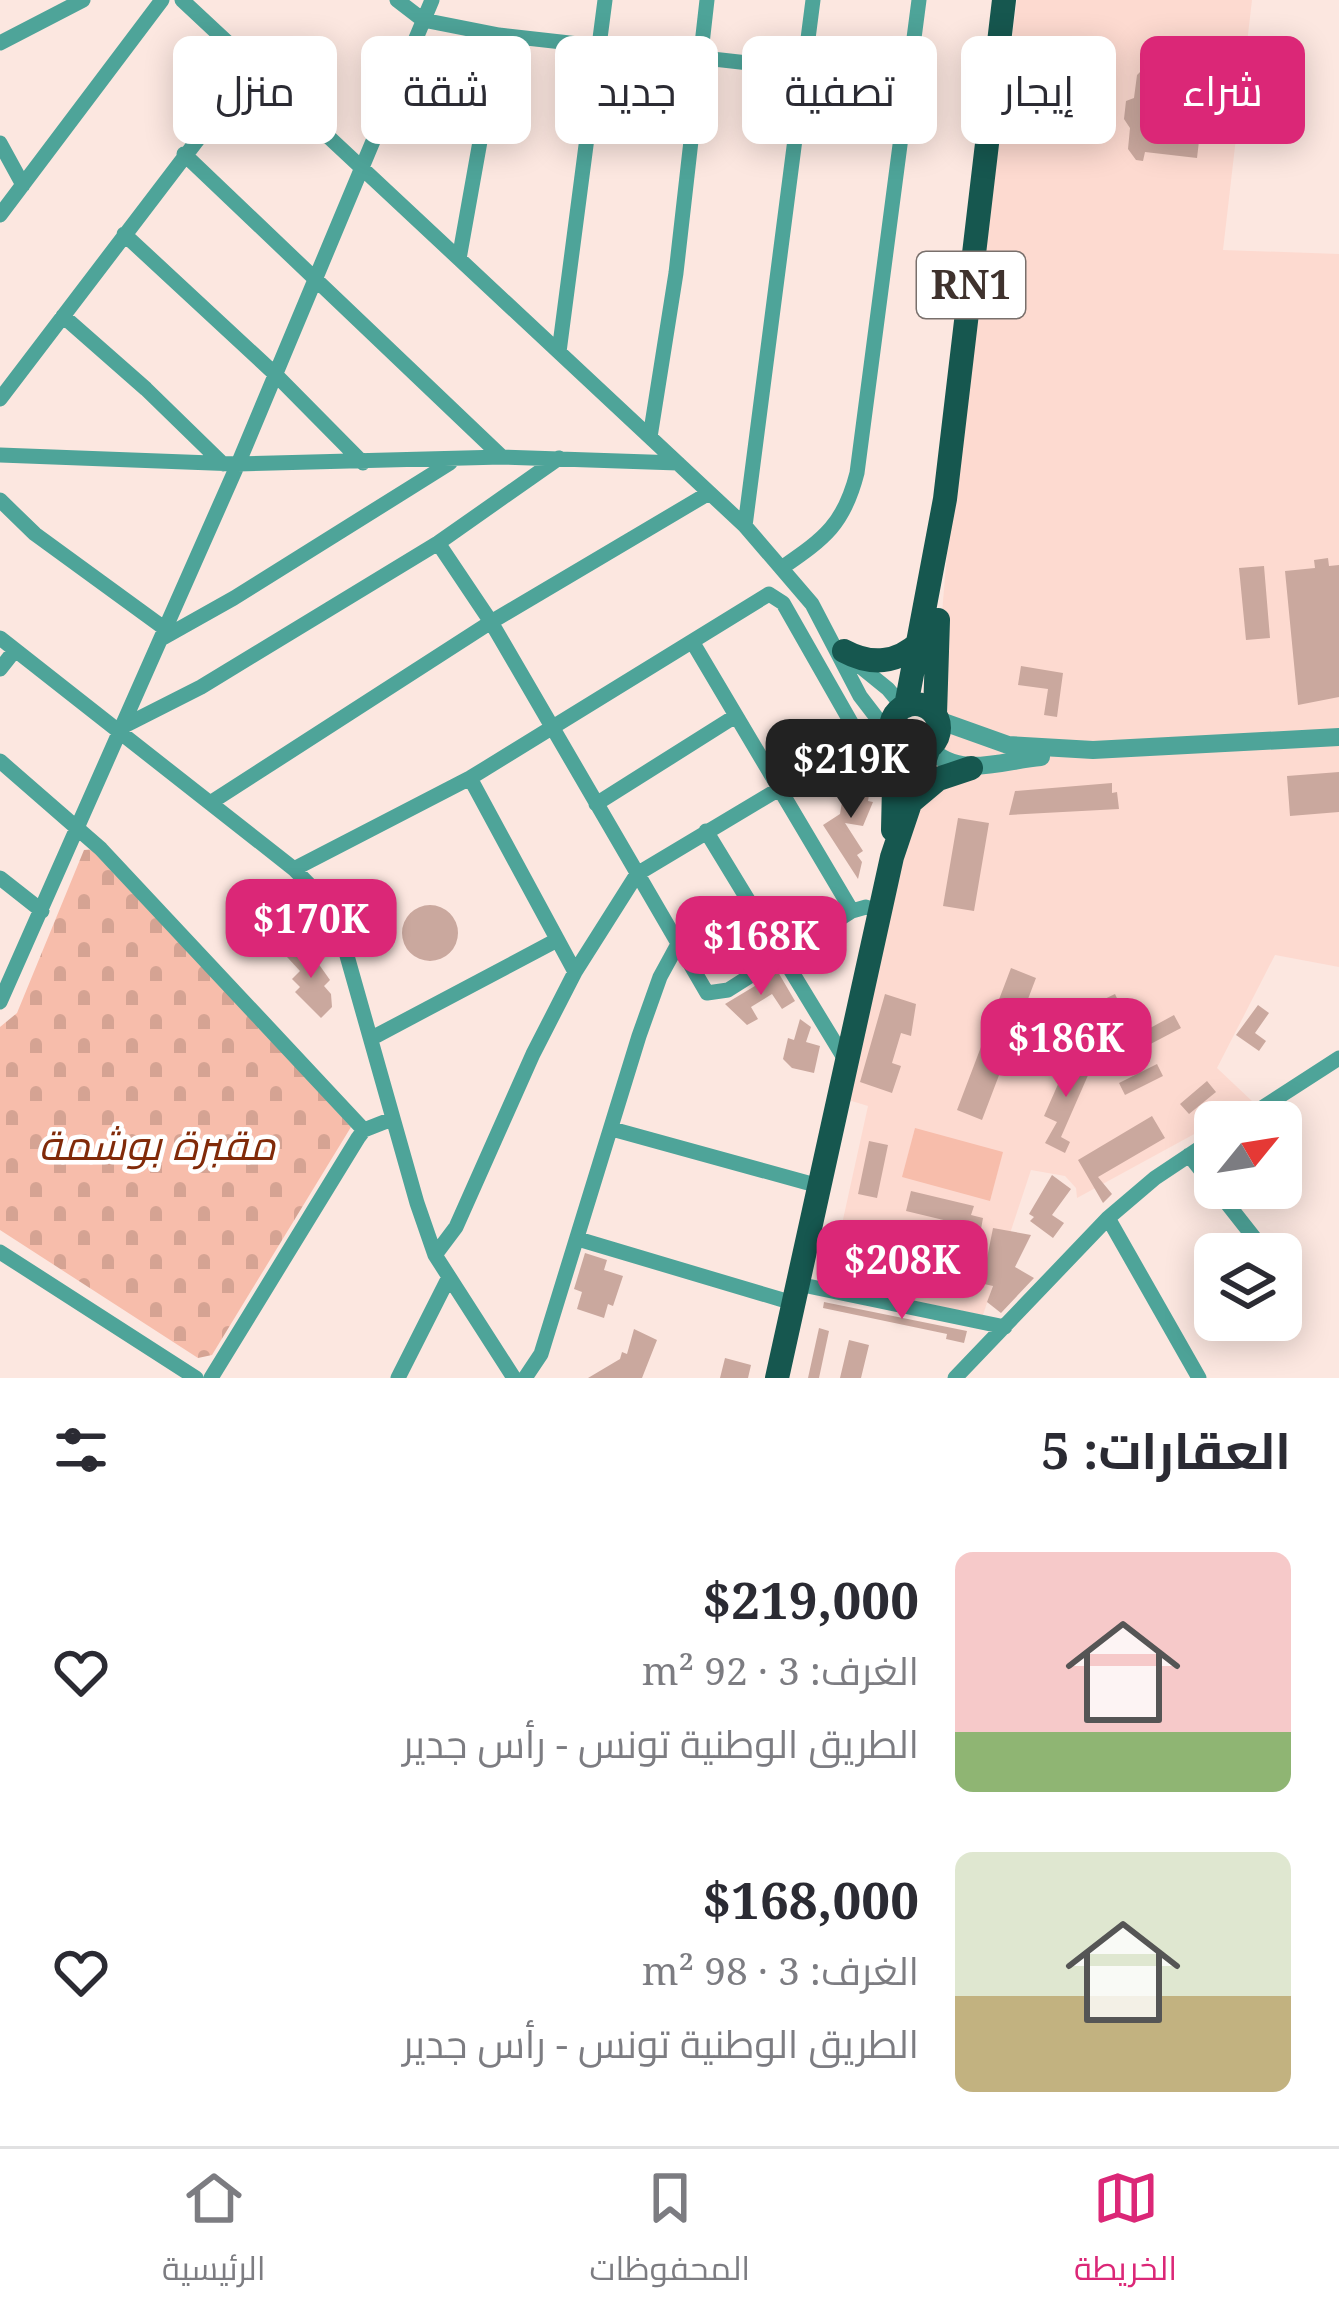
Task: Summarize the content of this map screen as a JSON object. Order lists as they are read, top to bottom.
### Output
{
  "streets": {
    "main road": ["RN1"]
  },
  "parks": ["مقبرة بوشمة"],
  "north": "top right",
  "page": {
    "chip": [
      "شراء",
      "إيجار",
      "تصفية",
      "جديد",
      "شقة",
      "منزل"
    ],
    "price": [
      "$219K",
      "$170K",
      "$168K",
      "$186K",
      "$208K"
    ],
    "heading": "العقارات: 5",
    "list": [
      {
        "name": "$219,000",
        "note": "الغرف: 3 · 92 m² · الطريق الوطنية تونس - رأس جدير"
      },
      {
        "name": "$168,000",
        "note": "الغرف: 3 · 98 m² · الطريق الوطنية تونس - رأس جدير"
      }
    ],
    "tabs": ["الخريطة", "المحفوظات", "الرئيسية"]
  }
}
